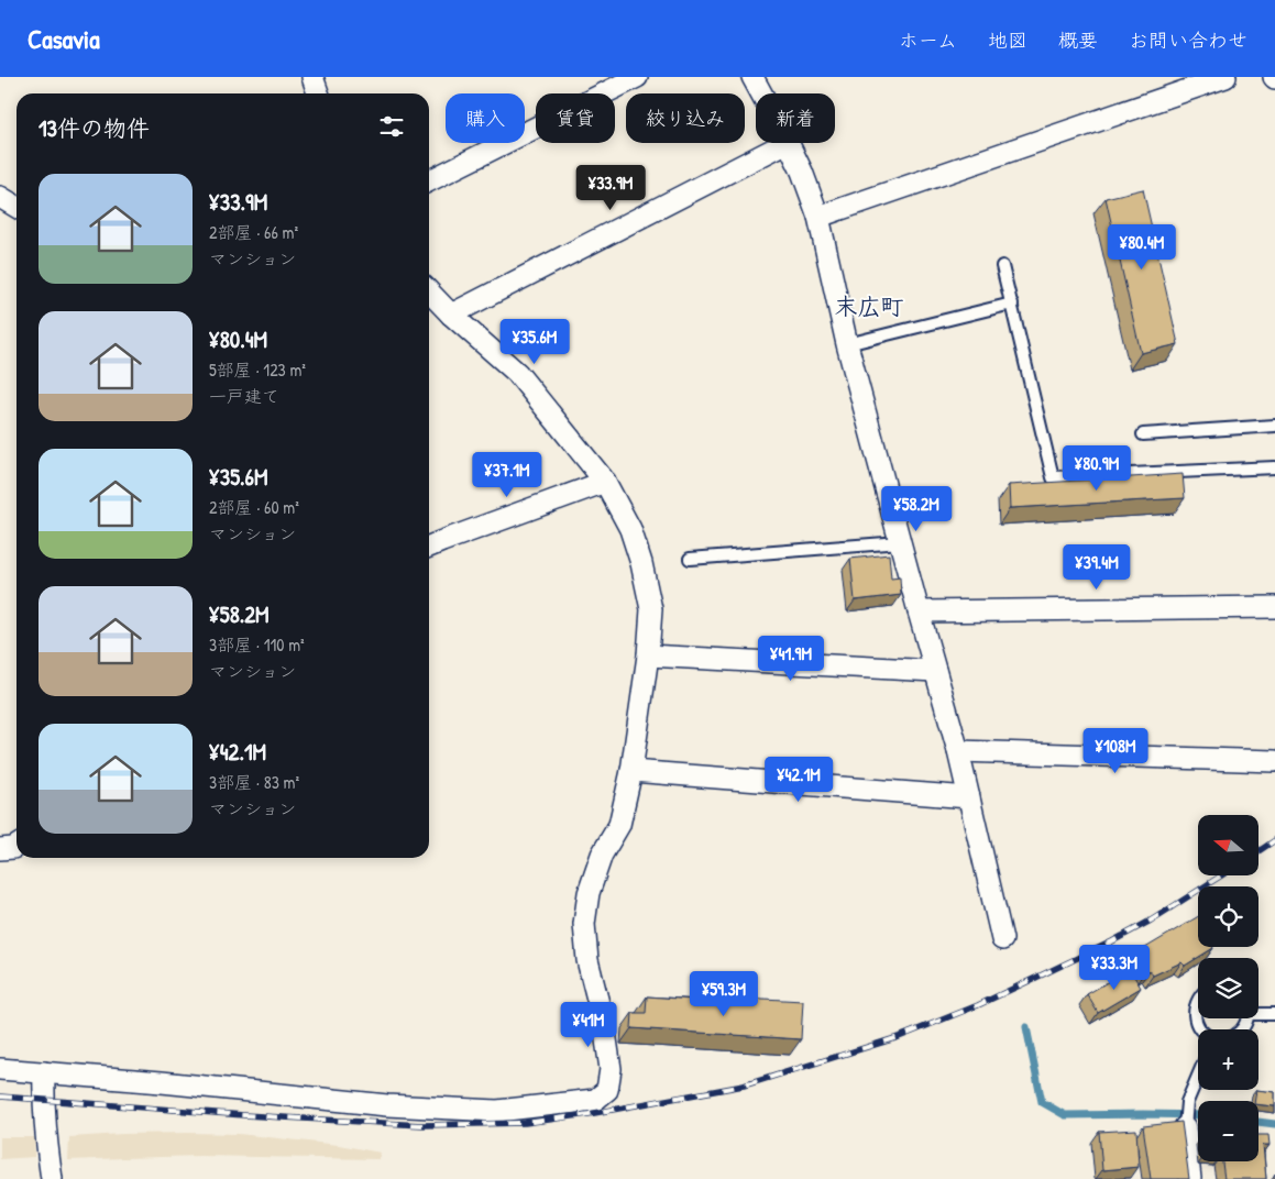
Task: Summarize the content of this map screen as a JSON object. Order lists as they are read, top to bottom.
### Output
{
  "districts": ["末広町"],
  "north": "left",
  "page": {
    "header": "Casavia",
    "nav": [
      "ホーム",
      "地図",
      "概要",
      "お問い合わせ"
    ],
    "chip": [
      "購入",
      "賃貸",
      "絞り込み",
      "新着"
    ],
    "heading": "13件の物件",
    "list": [
      {
        "name": "¥33.9M",
        "note": "2部屋 · 66 m² · マンション"
      },
      {
        "name": "¥80.4M",
        "note": "5部屋 · 123 m² · 一戸建て"
      },
      {
        "name": "¥35.6M",
        "note": "2部屋 · 60 m² · マンション"
      },
      {
        "name": "¥58.2M",
        "note": "3部屋 · 110 m² · マンション"
      },
      {
        "name": "¥42.1M",
        "note": "3部屋 · 83 m² · マンション"
      }
    ],
    "price": [
      "¥33.9M",
      "¥80.4M",
      "¥35.6M",
      "¥80.9M",
      "¥37.1M",
      "¥58.2M",
      "¥39.4M",
      "¥41.9M",
      "¥108M",
      "¥42.1M",
      "¥33.3M",
      "¥59.3M",
      "¥41M"
    ],
    "map_buttons": ["+", "−"]
  }
}
